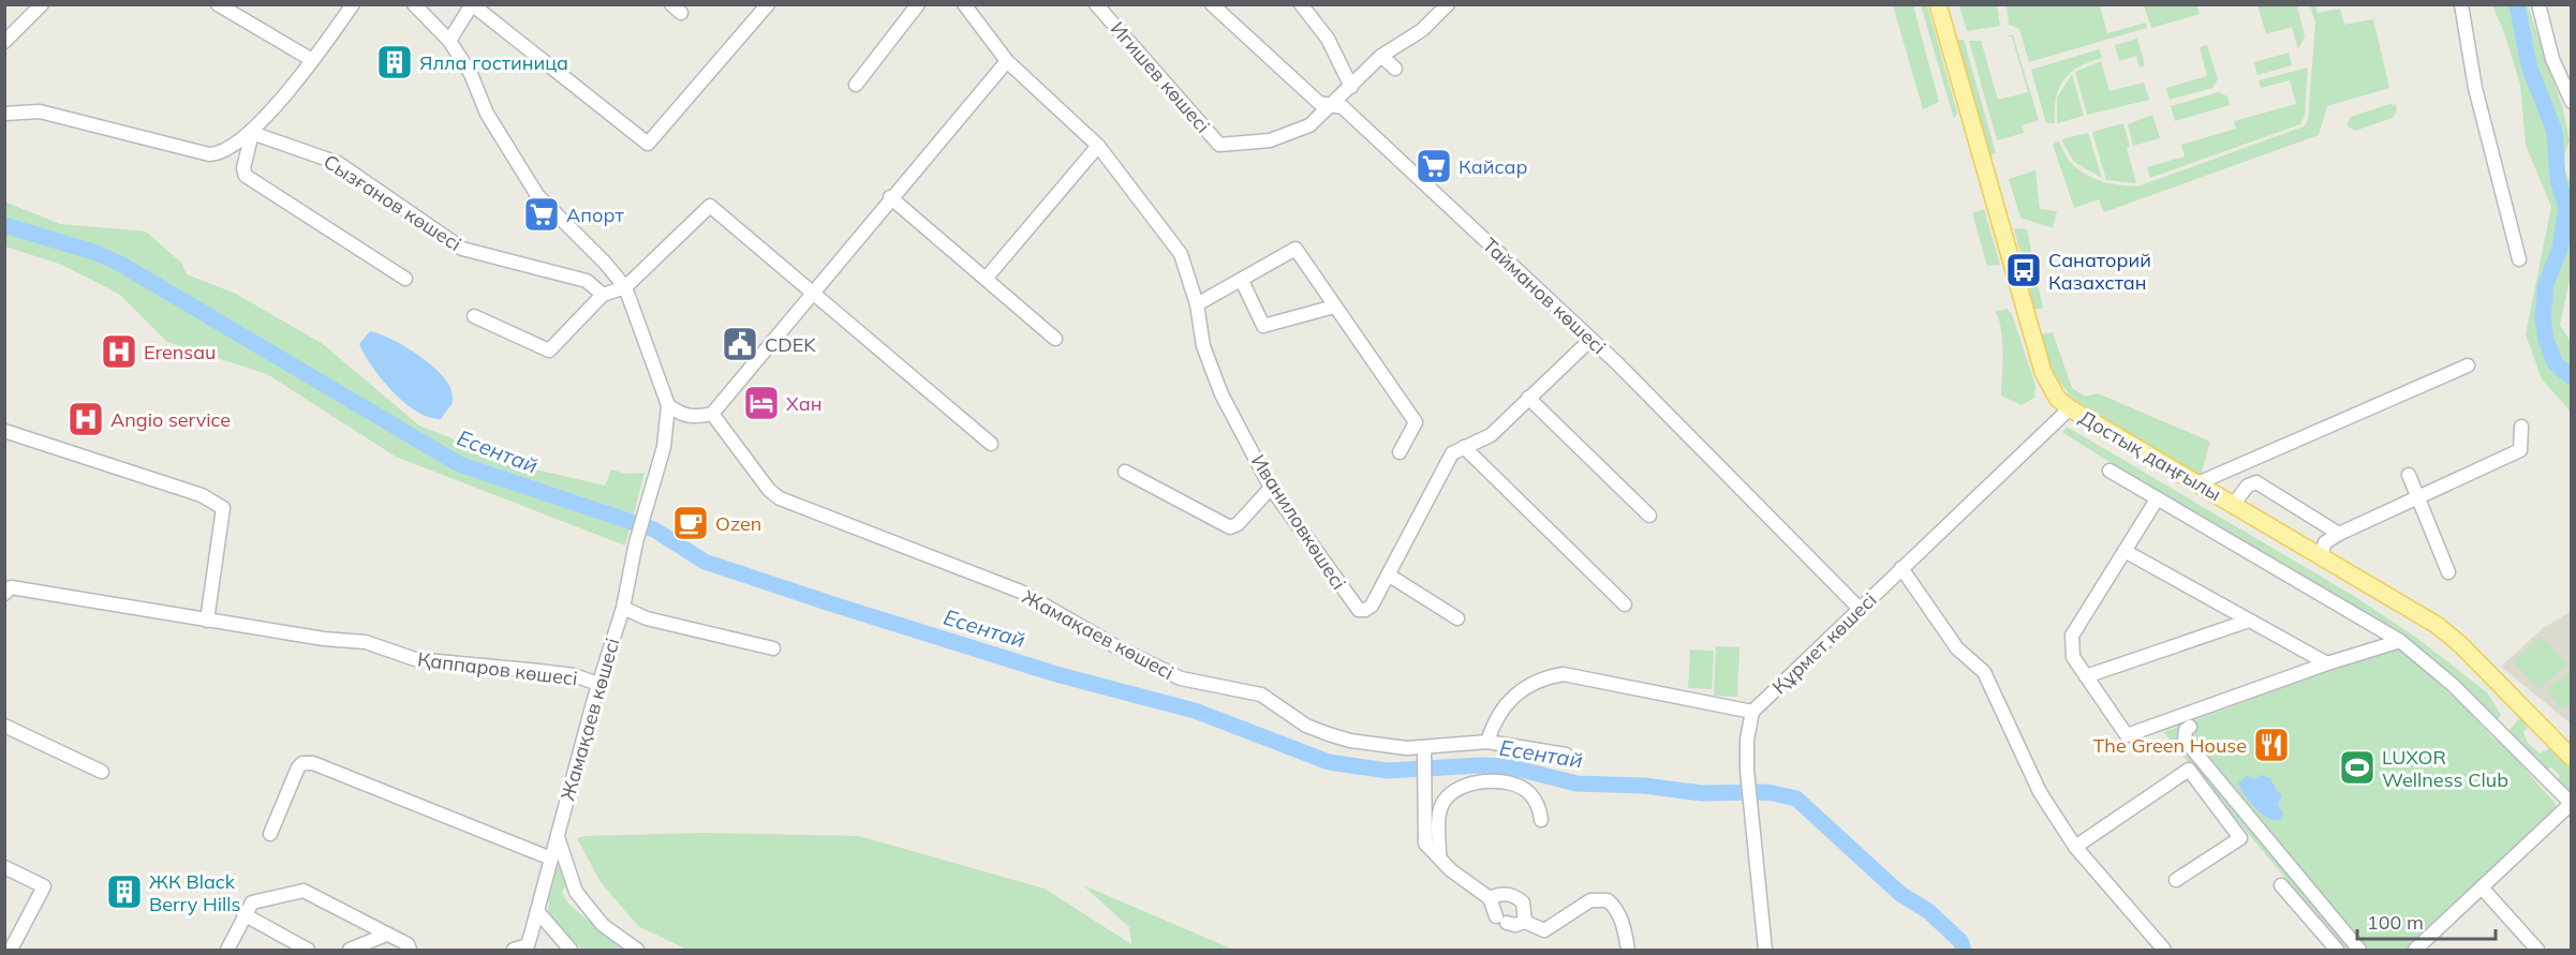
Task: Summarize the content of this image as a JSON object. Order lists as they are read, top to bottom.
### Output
{
  "streets": {
    "main road": ["Достық даңғылы"],
    "street": [
      "Игишев көшесі",
      "Сызғанов көшесі",
      "Тайманов көшесі",
      "Иваниловкөшесі",
      "Жамақаев көшесі",
      "Құрмет көшесі",
      "Қаппаров көшесі"
    ]
  },
  "crossings": [
    ["Игишев көшесі", "Тайманов көшесі"],
    ["Тайманов көшесі", "Иваниловкөшесі"],
    ["Тайманов көшесі", "Құрмет көшесі"],
    ["Достық даңғылы", "Құрмет көшесі"],
    ["Жамақаев көшесі", "Қаппаров көшесі"]
  ],
  "water": ["Есентай"],
  "places": {
    "building": ["Ялла гостиница", "ЖК Black Berry Hills"],
    "supermarket": ["Кайсар", "Апорт"],
    "bus stop": ["Санаторий Казахстан"],
    "public building": ["CDEK"],
    "hospital": ["Erensau", "Angio service"],
    "hotel": ["Хан"],
    "cafe": ["Ozen"],
    "restaurant": ["The Green House"],
    "sports": ["LUXOR Wellness Club"]
  },
  "scale_bar": "100 m"
}
